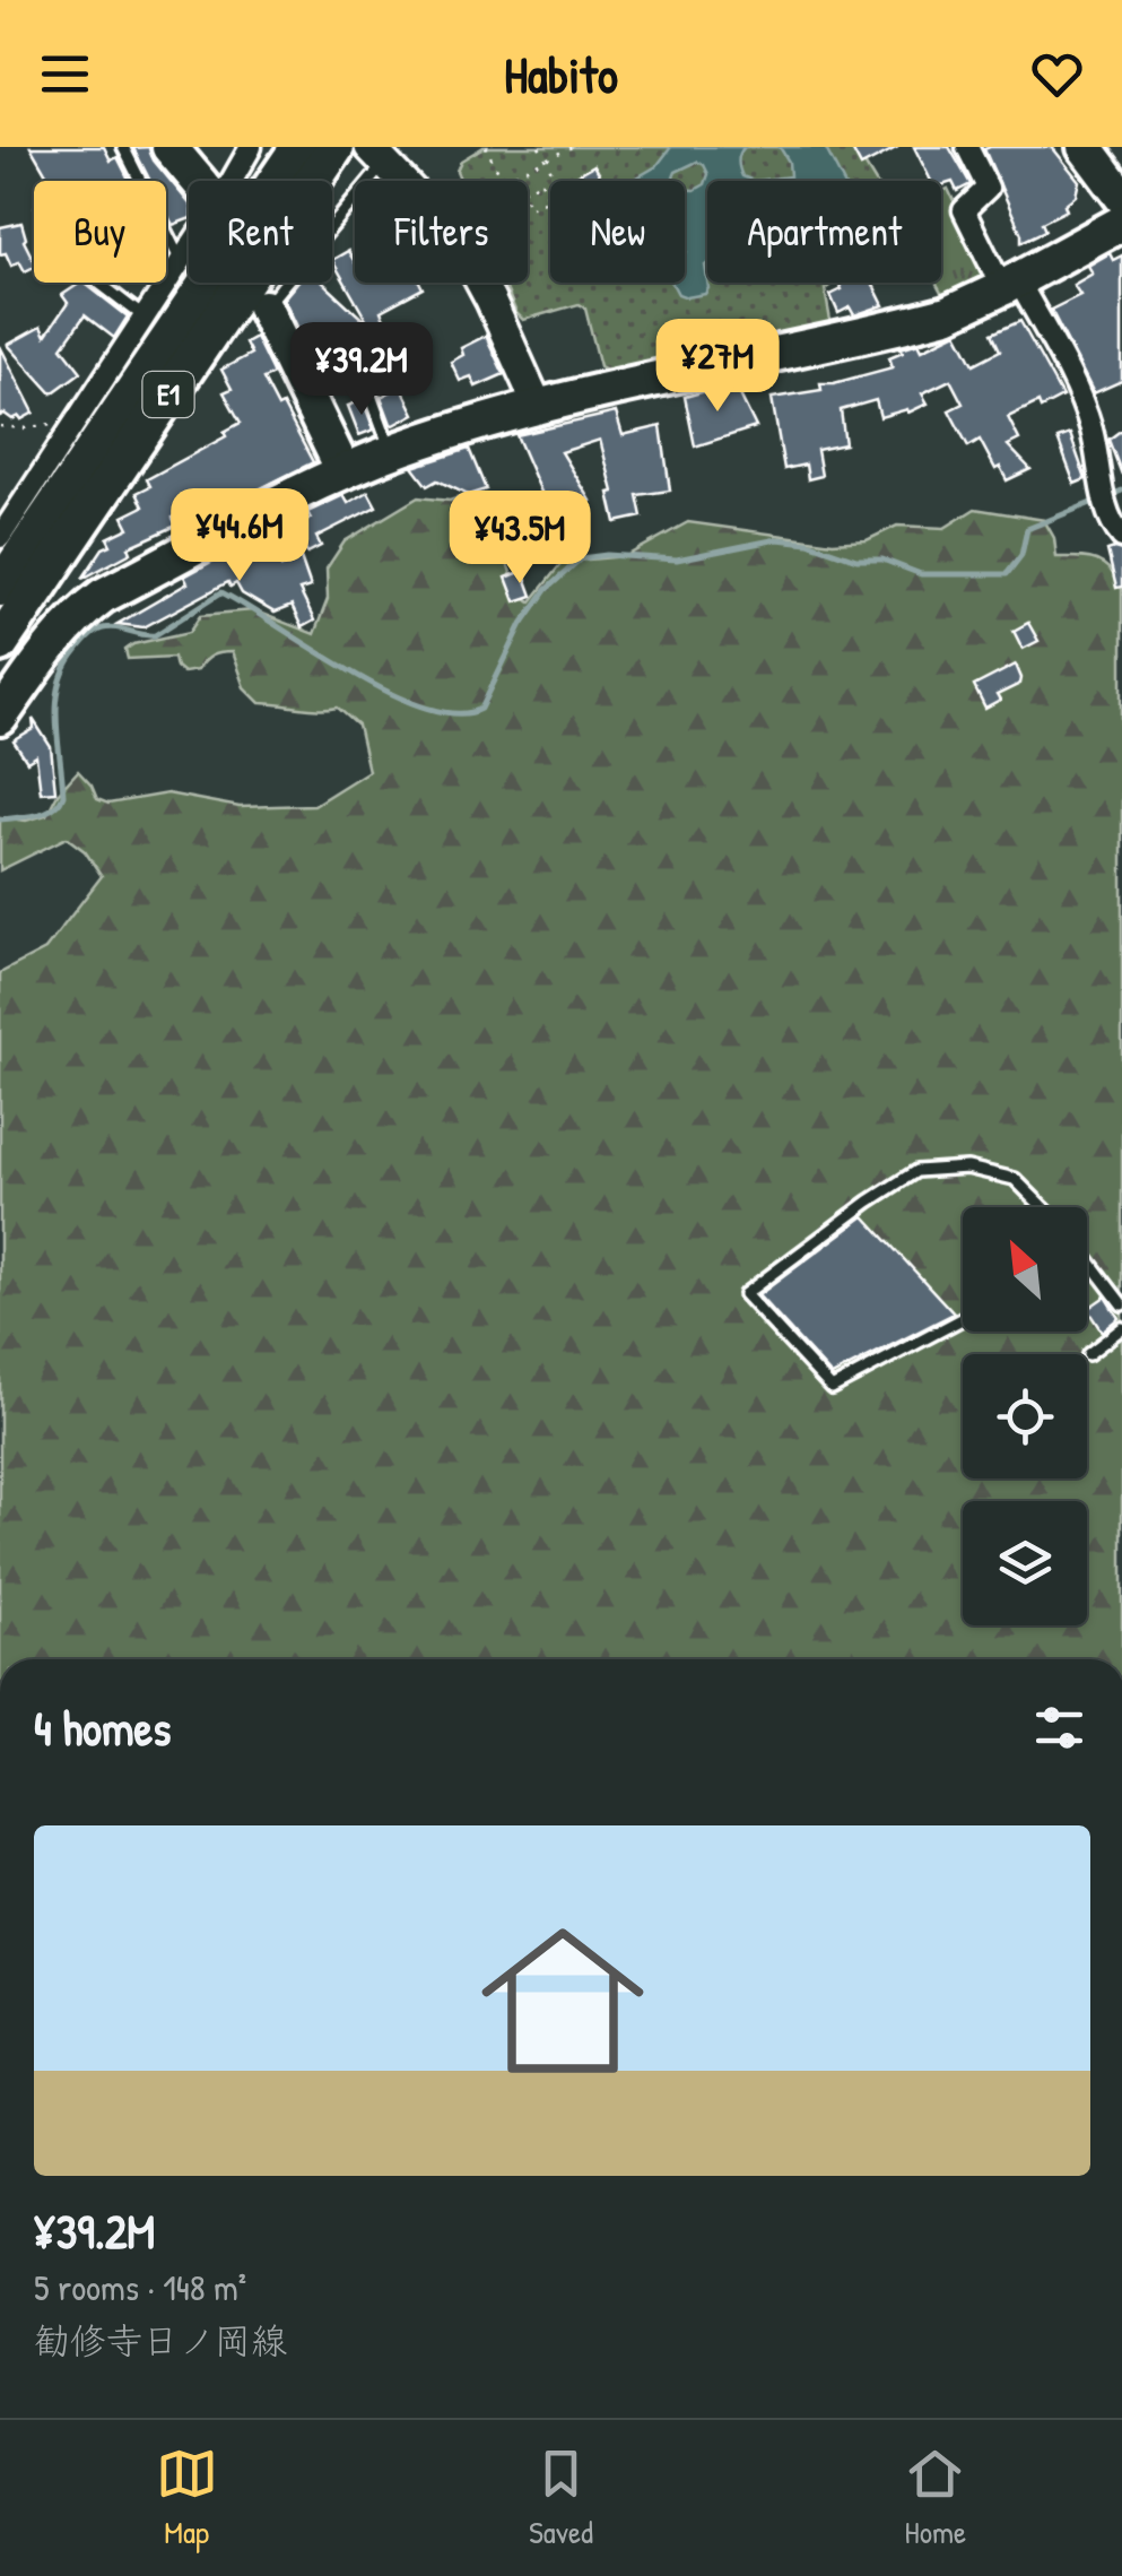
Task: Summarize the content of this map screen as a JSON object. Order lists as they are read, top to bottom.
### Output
{
  "streets": {
    "highway": ["E1"]
  },
  "north": "top left",
  "page": {
    "header": "Habito",
    "chip": [
      "Buy",
      "Rent",
      "Filters",
      "New",
      "Apartment"
    ],
    "price": [
      "¥27M",
      "¥39.2M",
      "¥44.6M",
      "¥43.5M"
    ],
    "heading": "4 homes",
    "list": [
      {
        "name": "¥39.2M",
        "note": "5 rooms · 148 m² · 勧修寺日ノ岡線"
      }
    ],
    "tabs": ["Map", "Saved", "Home"]
  }
}
